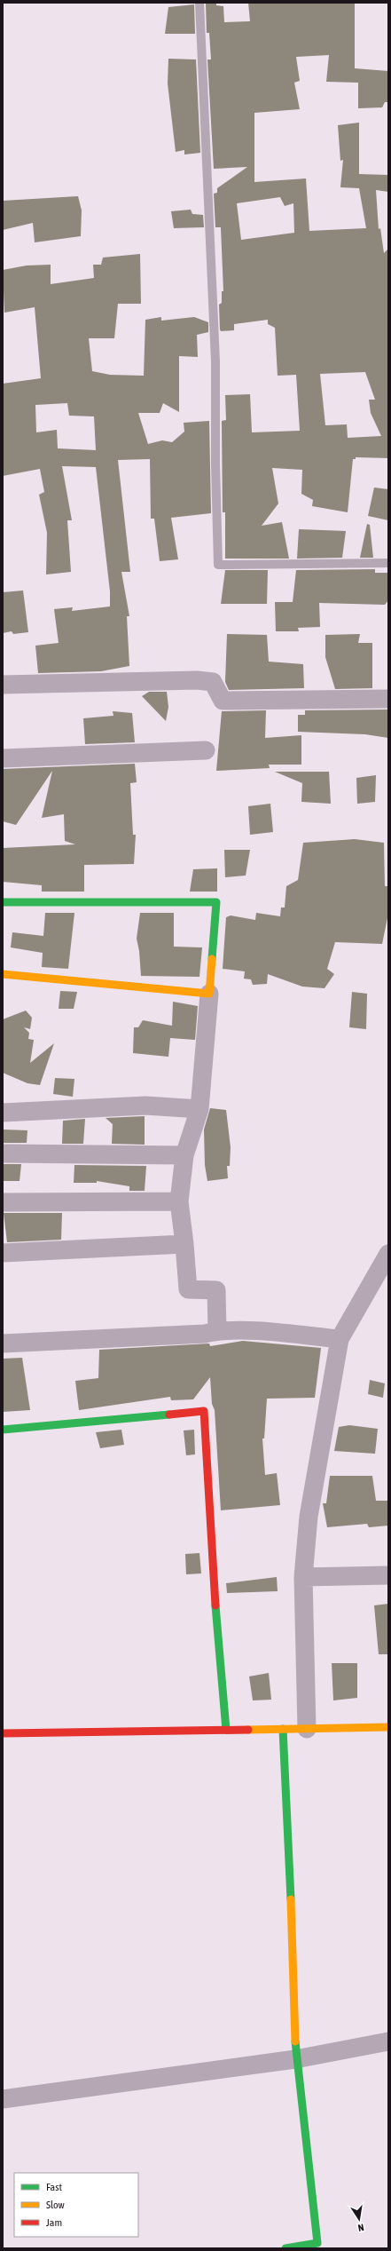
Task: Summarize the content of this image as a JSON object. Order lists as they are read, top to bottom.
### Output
{
  "legend": ["Fast", "Slow", "Jam"],
  "north": "bottom"
}
